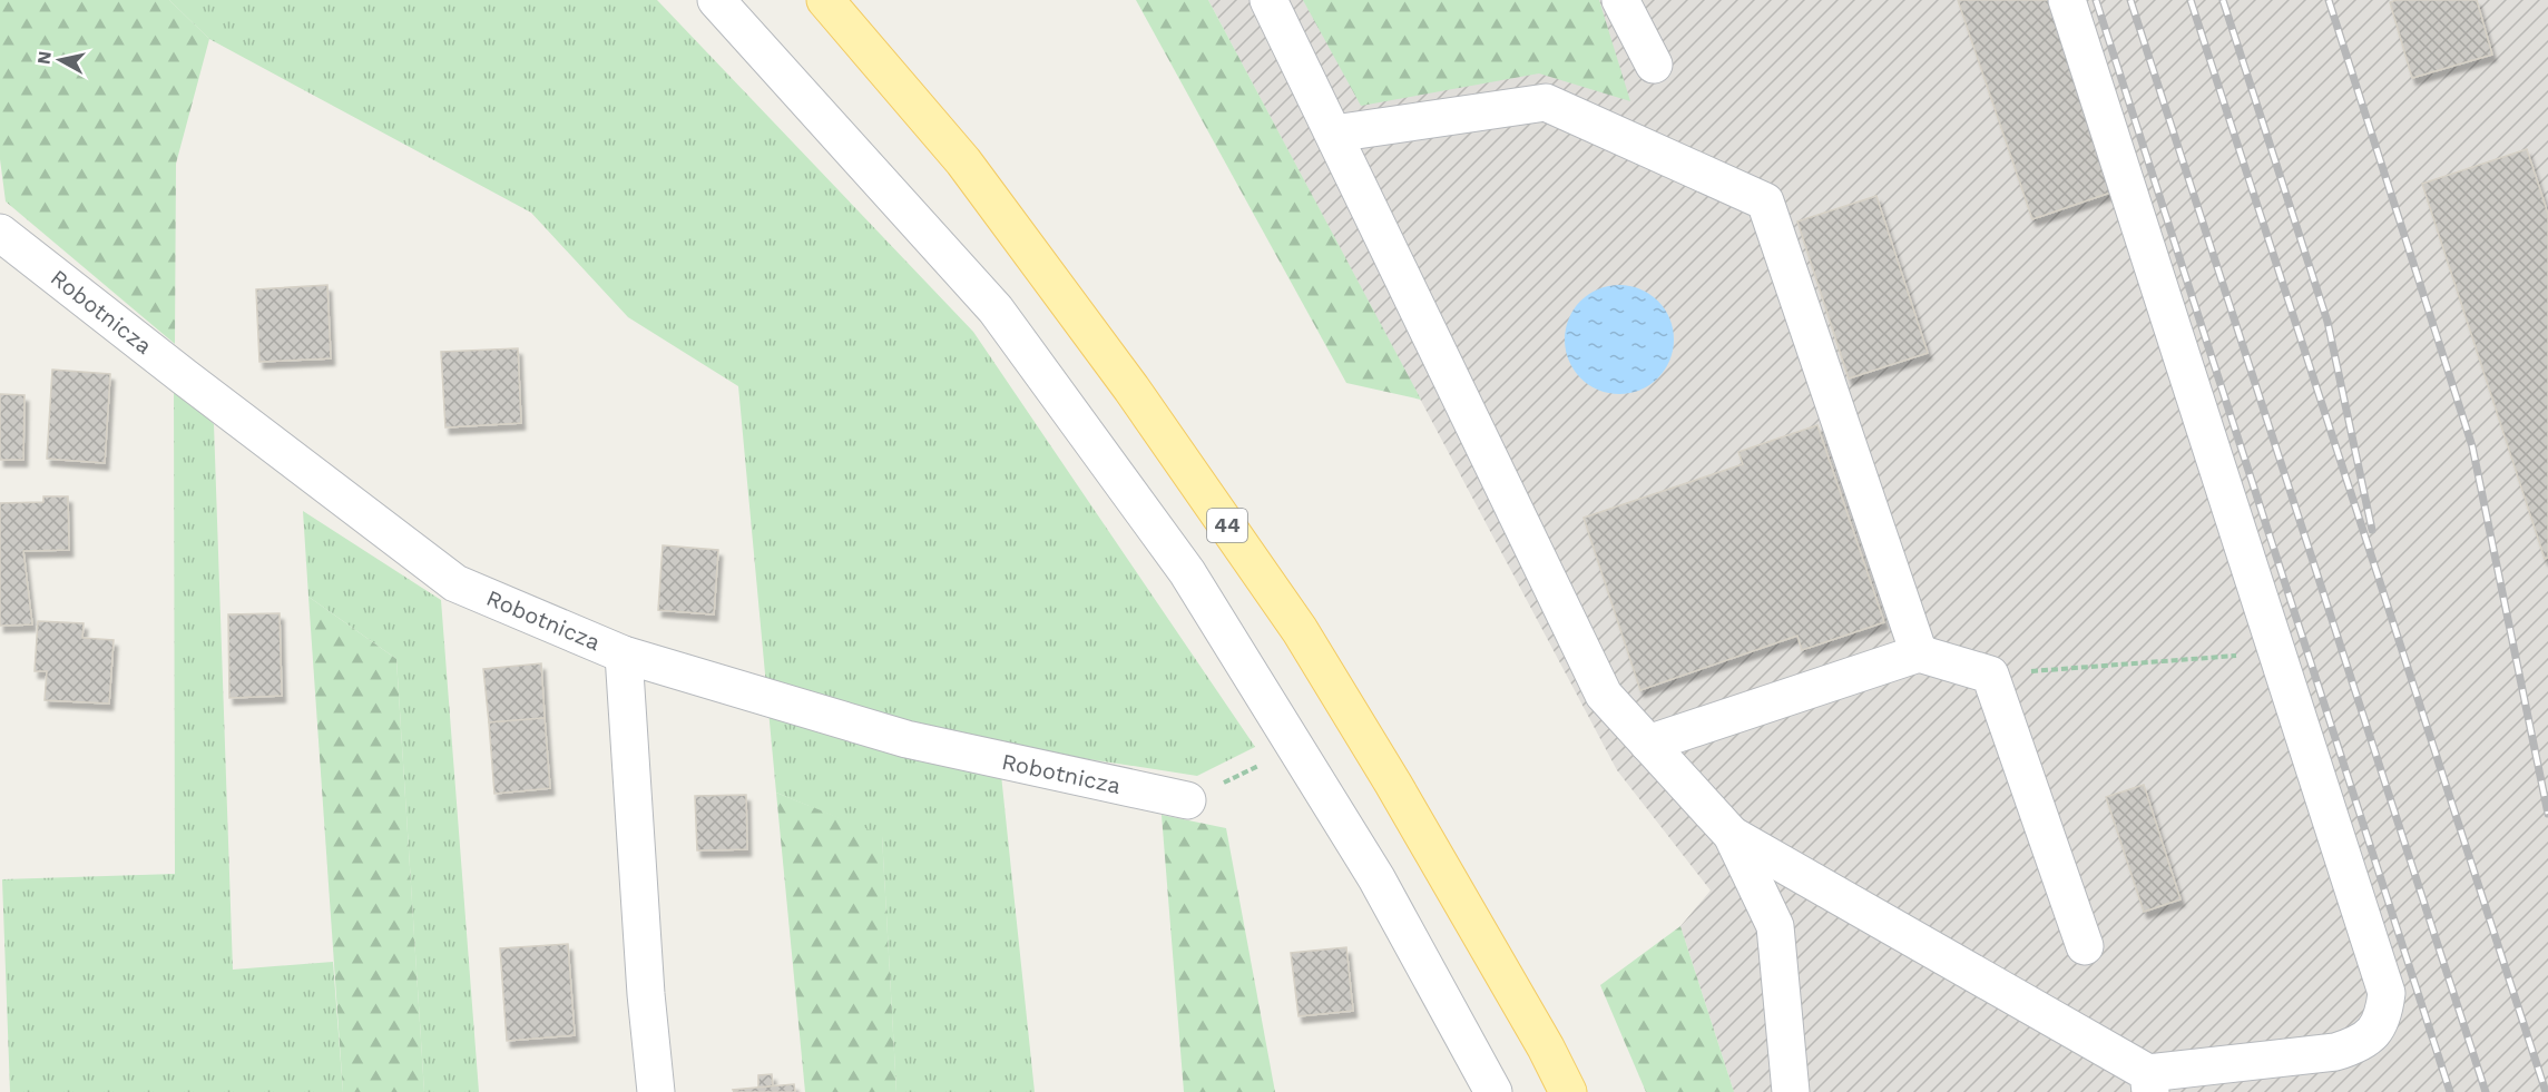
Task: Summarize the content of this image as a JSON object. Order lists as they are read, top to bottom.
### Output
{
  "streets": {
    "main road": ["44"],
    "street": ["Robotnicza"]
  },
  "north": "left"
}
